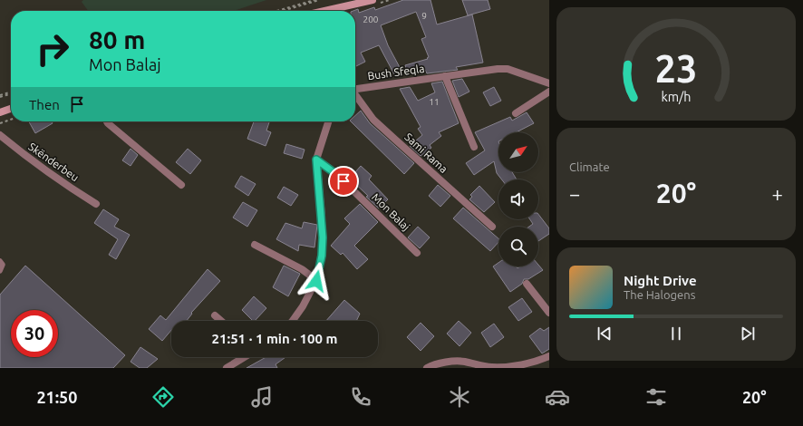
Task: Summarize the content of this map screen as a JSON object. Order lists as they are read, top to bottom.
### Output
{
  "streets": {
    "street": [
      "Bush Sfeqla",
      "Sami Rama",
      "Skënderbeu",
      "Mon Balaj"
    ]
  },
  "house_numbers": ["9", "200", "11"],
  "north": "top right",
  "page": {
    "turn": ["80 m", "Mon Balaj"],
    "then": "Then",
    "tile": "Climate",
    "heat": ["−", "20°", "+"],
    "song": ["Night Drive", "The Halogens"],
    "limit": "30",
    "trip": "21:51 · 1 min · 100 m",
    "tabs": ["21:50", "20°"],
    "gauge": ["23", "km/h"]
  }
}
